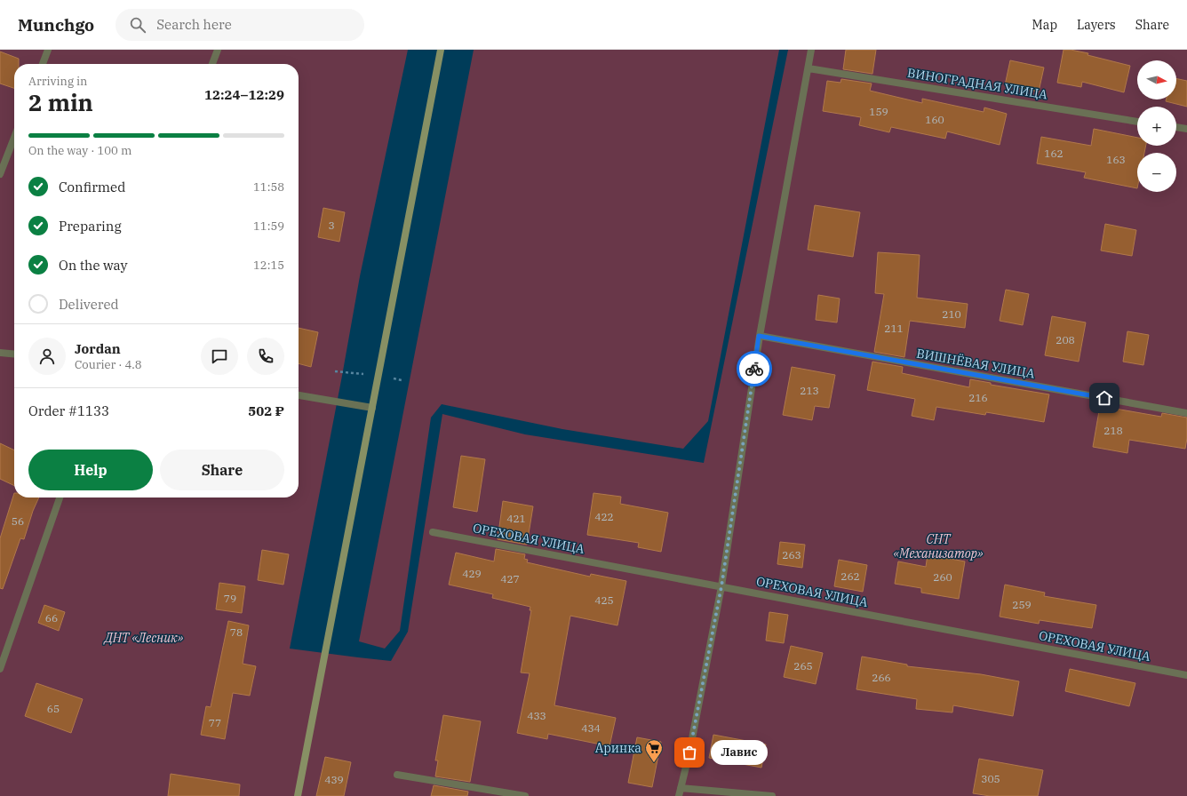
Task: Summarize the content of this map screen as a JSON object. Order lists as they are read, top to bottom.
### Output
{
  "streets": {
    "street": ["ВИНОГРАДНАЯ УЛИЦА", "ВИШНЁВАЯ УЛИЦА", "ОРЕХОВАЯ УЛИЦА"]
  },
  "parks": ["СНТ «Механизатор»", "ДНТ «Лесник»"],
  "places": {
    "other": ["Лавис"],
    "supermarket": ["Аринка"]
  },
  "house_numbers": [
    "159",
    "160",
    "162",
    "163",
    "3",
    "210",
    "211",
    "208",
    "213",
    "216",
    "218",
    "422",
    "421",
    "56",
    "263",
    "429",
    "262",
    "260",
    "427",
    "79",
    "425",
    "259",
    "66",
    "78",
    "265",
    "266",
    "65",
    "433",
    "77",
    "434",
    "305",
    "439"
  ],
  "north": "right",
  "page": {
    "header": "Munchgo",
    "search": "Search here",
    "nav": ["Map", "Layers", "Share"],
    "map_buttons": ["+", "−"],
    "heading": ["2 min", "Arriving in", "12:24–12:29"],
    "panel": [
      "Jordan",
      "Courier · 4.8",
      "Order #1133",
      "502 ₽"
    ],
    "bar": "On the way · 100 m",
    "list": [
      ["Confirmed", "11:58"],
      ["Preparing", "11:59"],
      ["On the way", "12:15"],
      "Delivered"
    ],
    "buttons": ["Help", "Share"],
    "bubble": "Лавис"
  }
}
